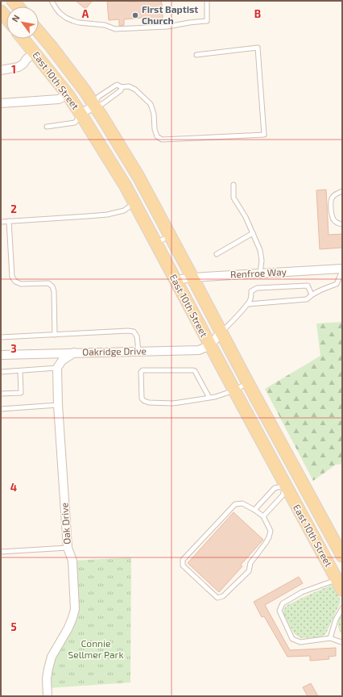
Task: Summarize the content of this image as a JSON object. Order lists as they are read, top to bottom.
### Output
{
  "streets": {
    "main road": ["East 10th Street"],
    "street": ["Renfroe Way", "Oakridge Drive", "Oak Drive"]
  },
  "crossings": [
    ["East 10th Street", "Renfroe Way"],
    ["East 10th Street", "Oakridge Drive"]
  ],
  "parks": ["Connie Sellmer Park"],
  "places": ["First Baptist Church"],
  "north": "top left",
  "grid": {
    "columns": ["A", "B"],
    "rows": [
      "1",
      "2",
      "3",
      "4",
      "5"
    ]
  }
}
